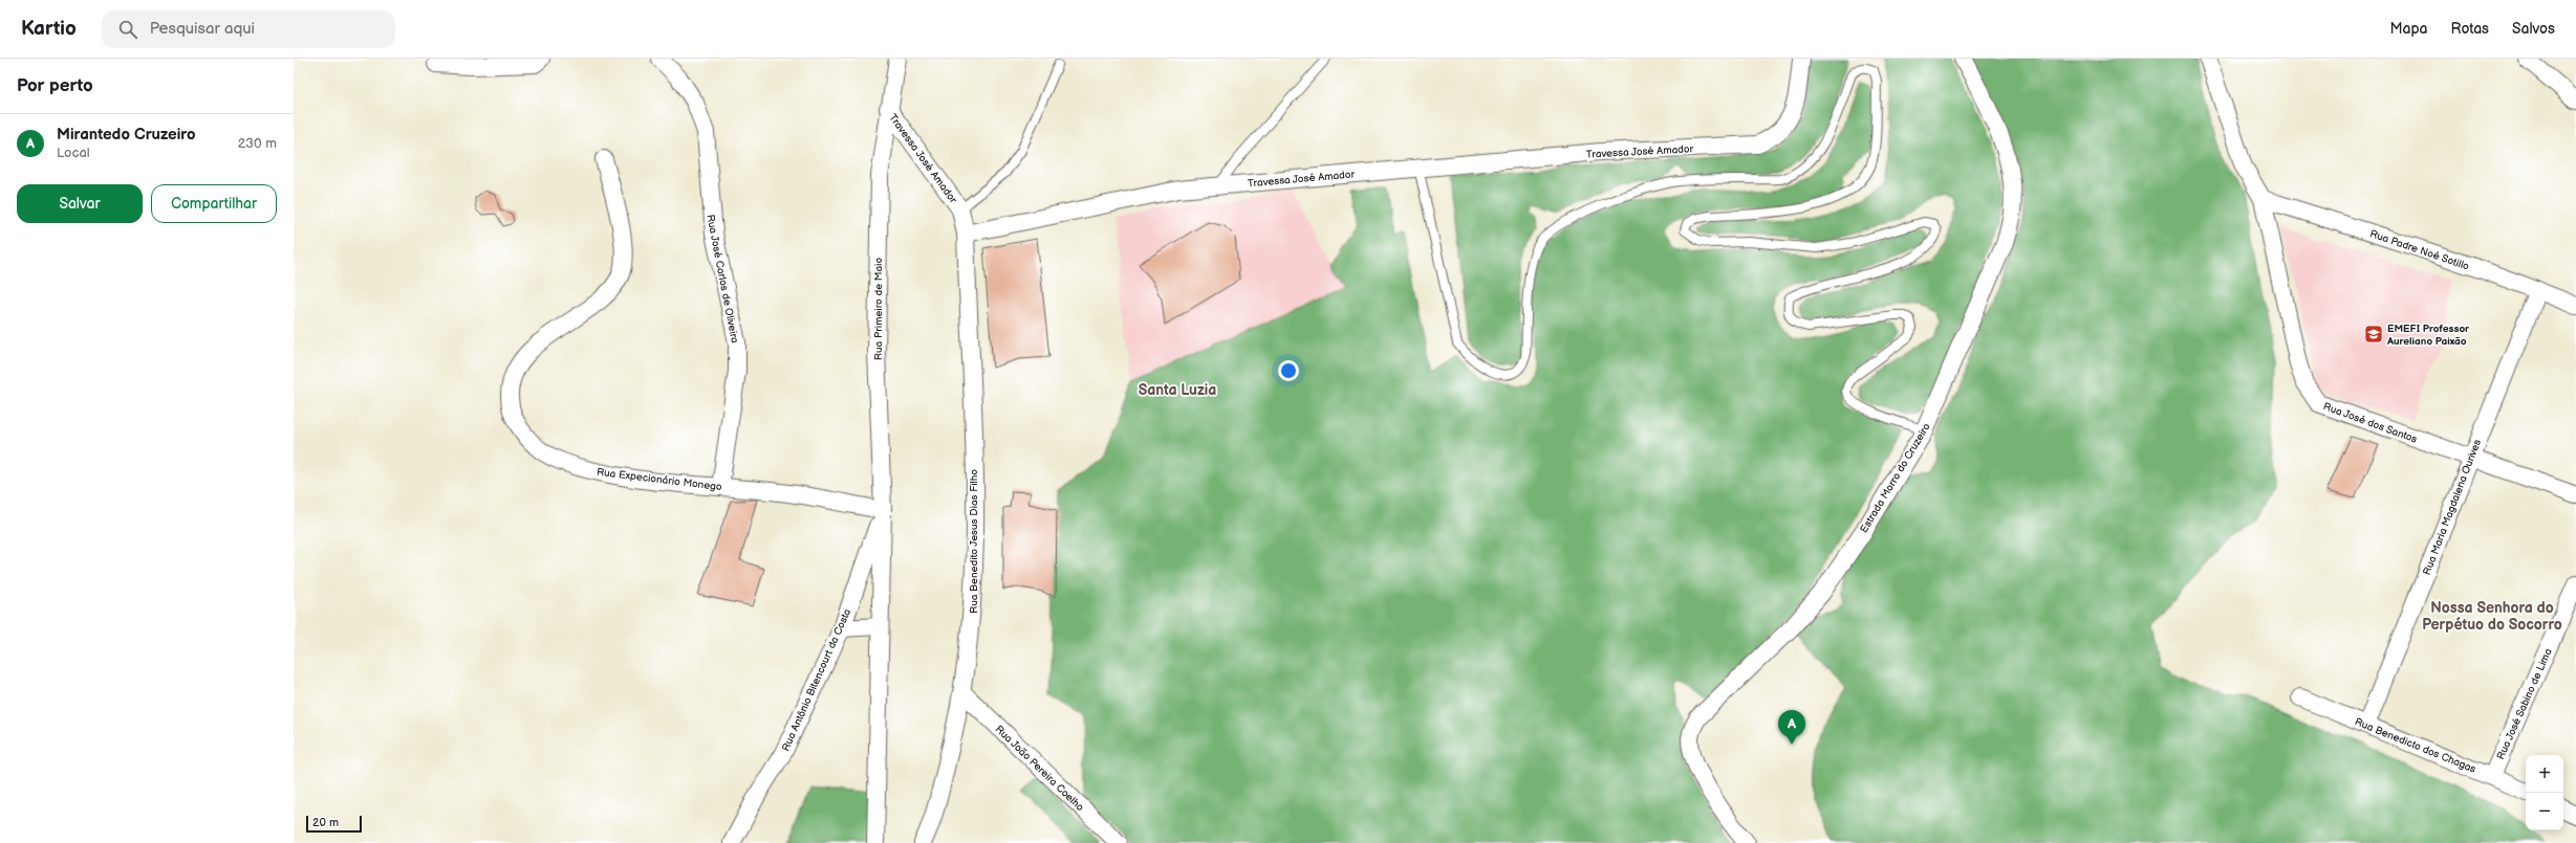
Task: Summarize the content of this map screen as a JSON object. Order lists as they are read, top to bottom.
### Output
{
  "streets": {
    "street": [
      "Travessa José Amador",
      "Rua Padre Noé Sotillo",
      "Rua José Carlos de Oliveira",
      "Rua Primeiro de Maio",
      "Rua José dos Santos",
      "Estrada Morro do Cruzeiro",
      "Rua Expecionário Monego",
      "Rua Maria Magdalena Ourives",
      "Rua Benedito Jesus Dias Filho",
      "Rua Antônio Bitencourt da Costa",
      "Rua José Sabino de Lima",
      "Rua Benedicto dos Chagas",
      "Rua João Pereira Coelho"
    ]
  },
  "crossings": [
    ["Travessa José Amador", "Rua Primeiro de Maio"],
    ["Travessa José Amador", "Rua Benedito Jesus Dias Filho"],
    ["Rua Padre Noé Sotillo", "Rua José dos Santos"],
    ["Rua Padre Noé Sotillo", "Rua Maria Magdalena Ourives"],
    ["Rua José Carlos de Oliveira", "Rua Expecionário Monego"],
    ["Rua Primeiro de Maio", "Rua Expecionário Monego"],
    ["Rua Primeiro de Maio", "Rua Antônio Bitencourt da Costa"],
    ["Rua José dos Santos", "Rua Maria Magdalena Ourives"],
    ["Rua Expecionário Monego", "Rua Antônio Bitencourt da Costa"],
    ["Rua Maria Magdalena Ourives", "Rua Benedicto dos Chagas"],
    ["Rua Benedito Jesus Dias Filho", "Rua João Pereira Coelho"],
    ["Rua José Sabino de Lima", "Rua Benedicto dos Chagas"]
  ],
  "districts": ["Santa Luzia", "Nossa Senhora do Perpétuo do Socorro"],
  "places": {
    "school or university": ["EMEFI Professor Aureliano Paixão"]
  },
  "scale_bar": "20 m",
  "page": {
    "header": "Kartio",
    "search": "Pesquisar aqui",
    "nav": ["Mapa", "Rotas", "Salvos"],
    "heading": "Por perto",
    "list": [
      {
        "mark": "A",
        "name": "Mirantedo Cruzeiro",
        "note": "Local",
        "value": "230 m"
      }
    ],
    "buttons": ["Salvar", "Compartilhar"],
    "pins": "A",
    "map_buttons": ["+", "−"],
    "scale": "20 m"
  }
}
